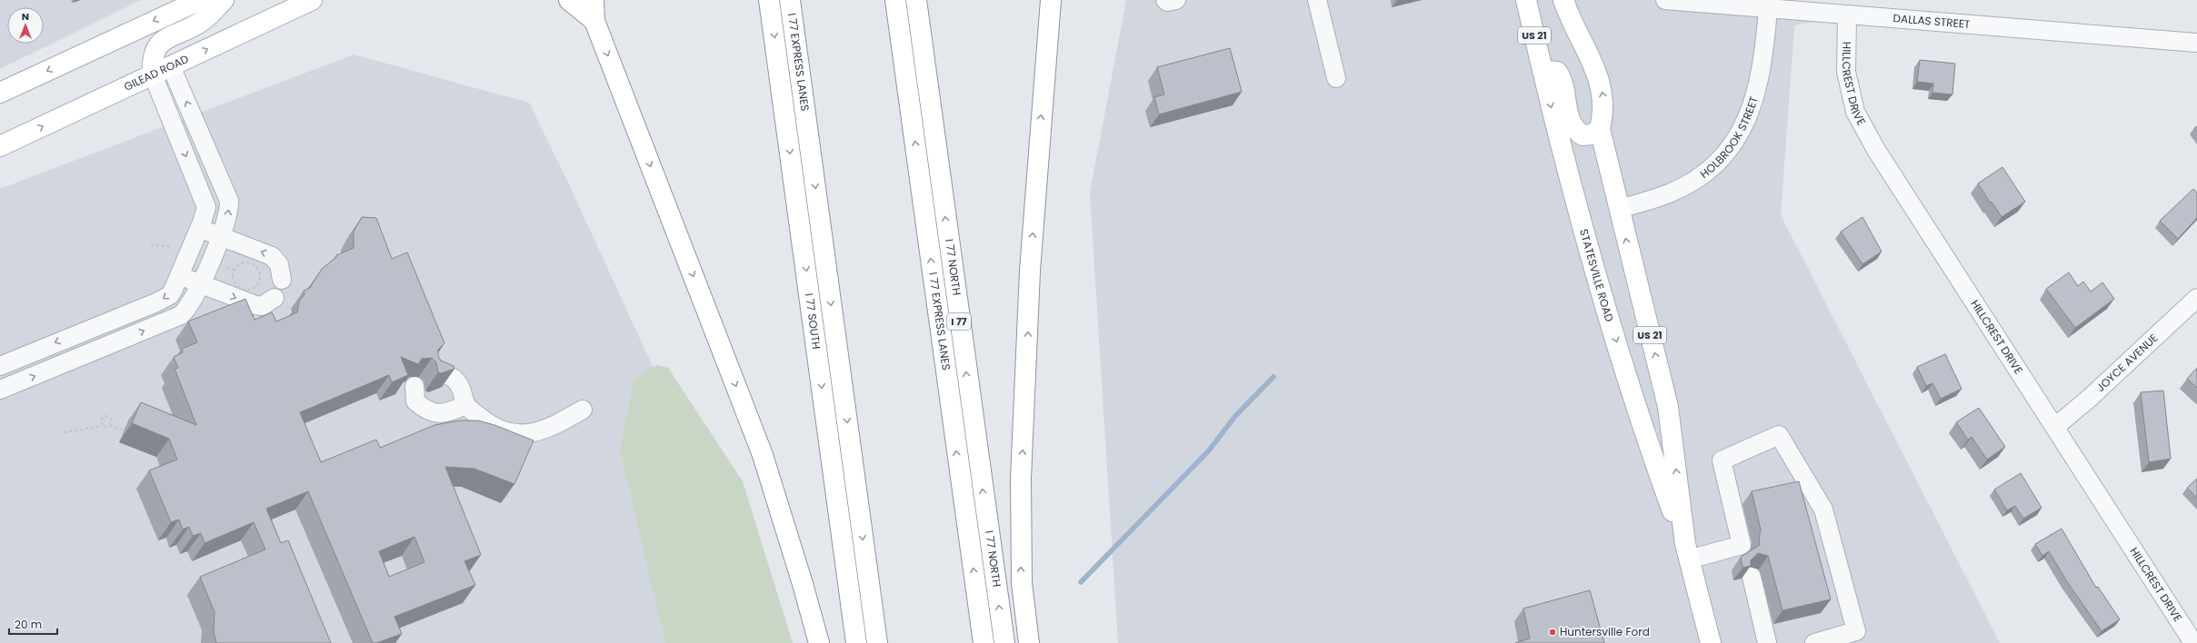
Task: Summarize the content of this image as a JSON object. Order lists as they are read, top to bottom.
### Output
{
  "streets": {
    "main road": [
      "US 21",
      "I 77 EXPRESS LANES",
      "GILEAD ROAD",
      "I 77 NORTH",
      "STATESVILLE ROAD",
      "I 77 SOUTH",
      "I 77"
    ],
    "street": [
      "DALLAS STREET",
      "HILLCREST DRIVE",
      "HOLBROOK STREET",
      "JOYCE AVENUE"
    ]
  },
  "crossings": [
    ["DALLAS STREET", "HILLCREST DRIVE"],
    ["DALLAS STREET", "HOLBROOK STREET"],
    ["HILLCREST DRIVE", "JOYCE AVENUE"],
    ["HOLBROOK STREET", "STATESVILLE ROAD"]
  ],
  "places": ["Huntersville Ford"],
  "scale_bar": "20 m",
  "north": "top"
}
